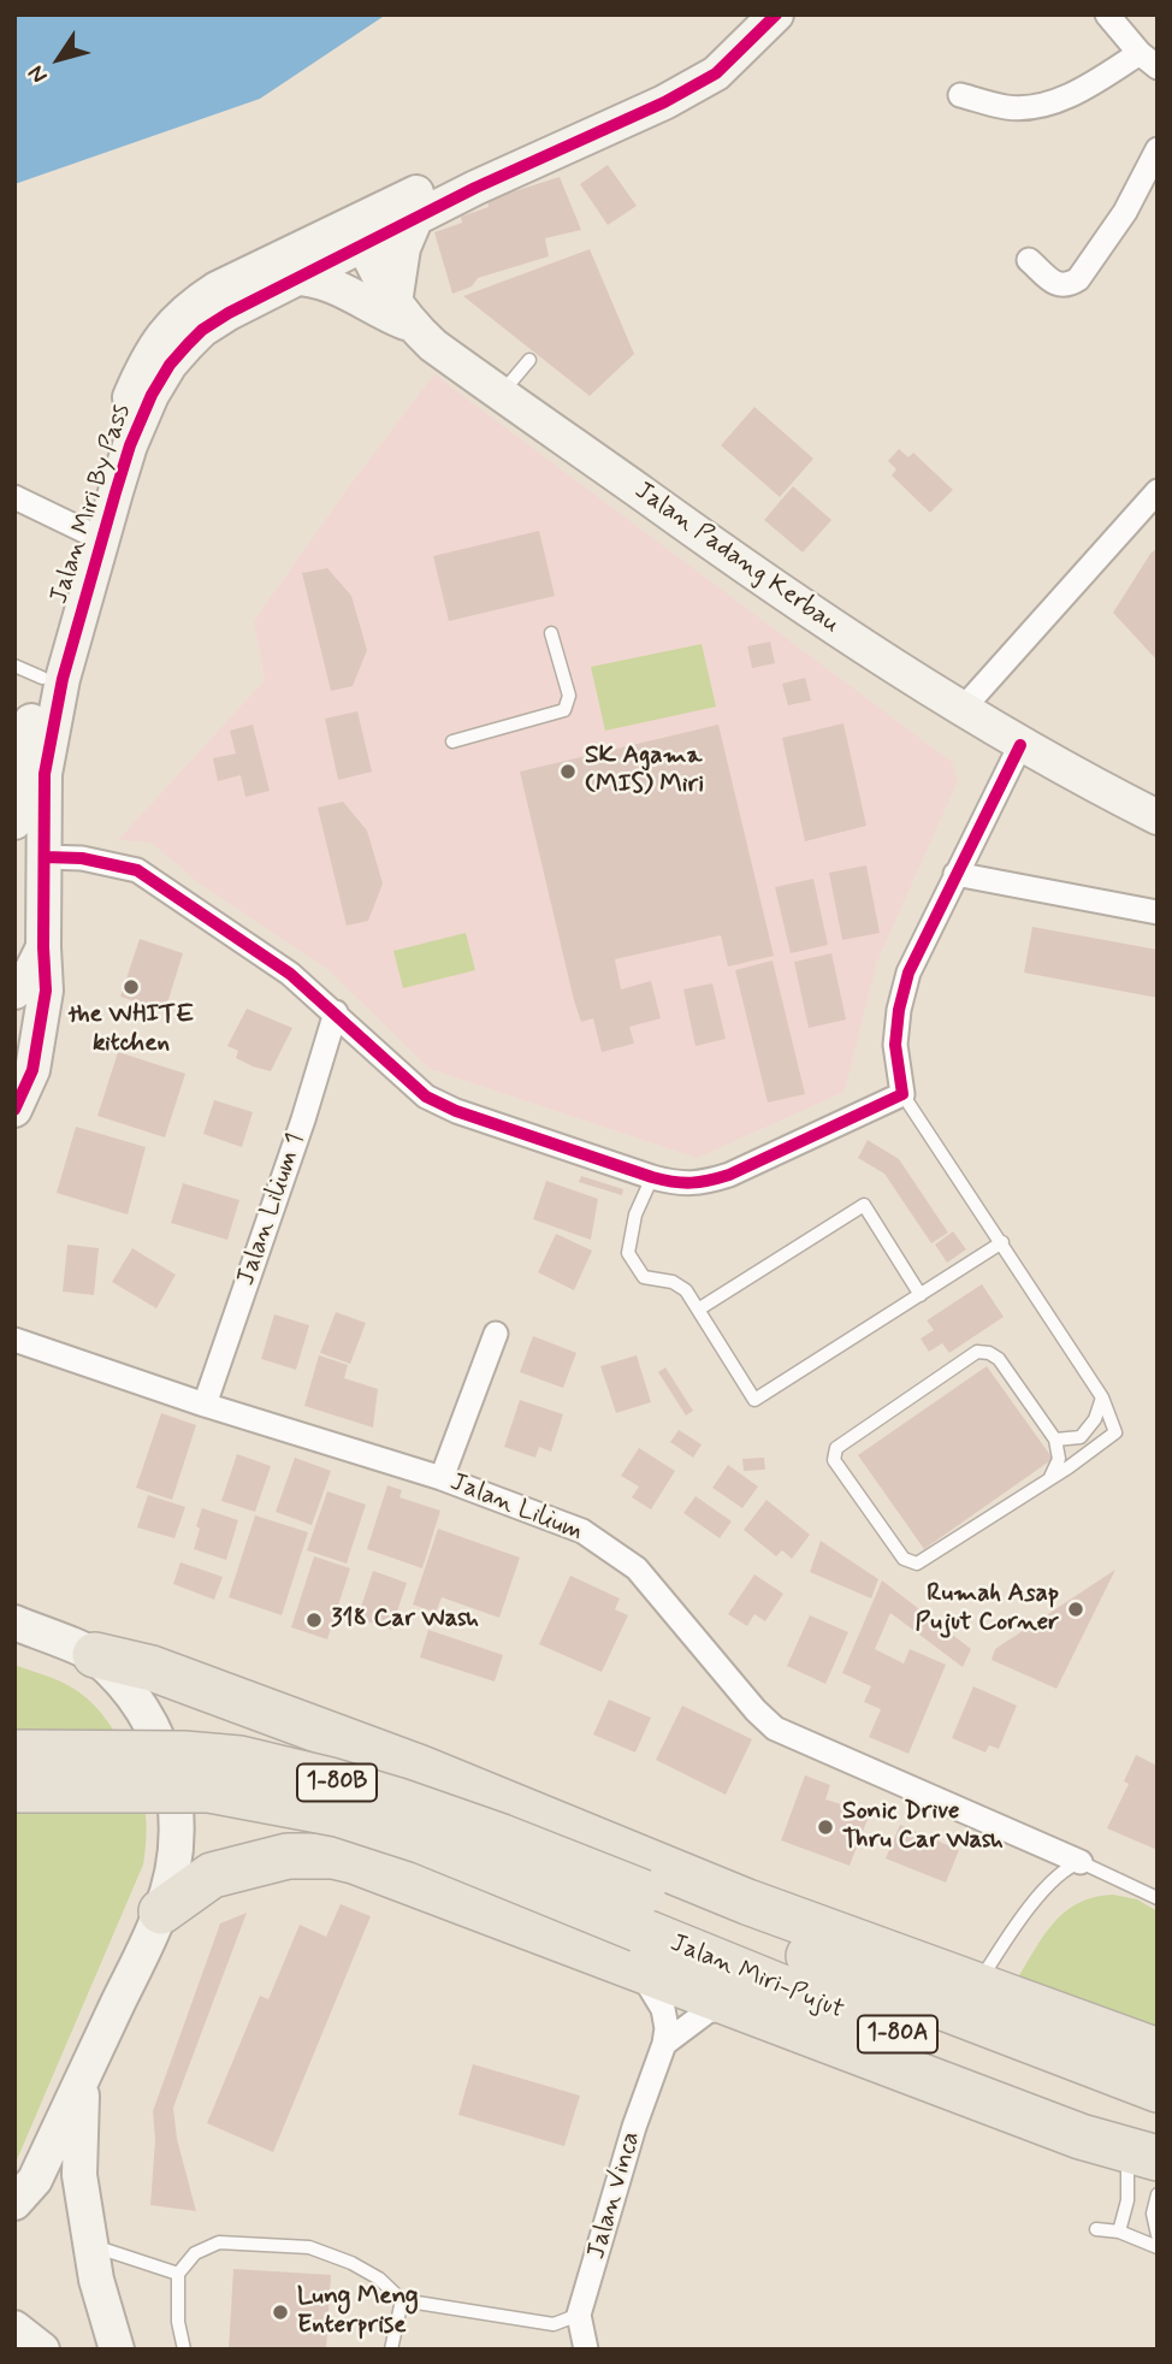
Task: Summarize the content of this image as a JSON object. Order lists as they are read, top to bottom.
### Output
{
  "streets": {
    "highway": ["1-80B", "Jalan Miri-Pujut", "1-80A"],
    "street": [
      "Jalan Miri By Pass",
      "Jalan Padang Kerbau",
      "Jalan Lilium 1",
      "Jalan Lilium",
      "Jalan Vinca"
    ]
  },
  "crossings": [
    ["Jalan Miri By Pass", "Jalan Padang Kerbau"],
    ["Jalan Lilium 1", "Jalan Lilium"],
    ["1-80B", "Jalan Miri-Pujut"],
    ["1-80B", "1-80A"],
    ["Jalan Miri-Pujut", "1-80A"]
  ],
  "places": [
    "SK Agama (MIS) Miri",
    "the WHITE kitchen",
    "Rumah Asap Pujut Corner",
    "318 Car Wash",
    "Sonic Drive Thru Car Wash",
    "Lung Meng Enterprise"
  ],
  "north": "bottom left"
}
